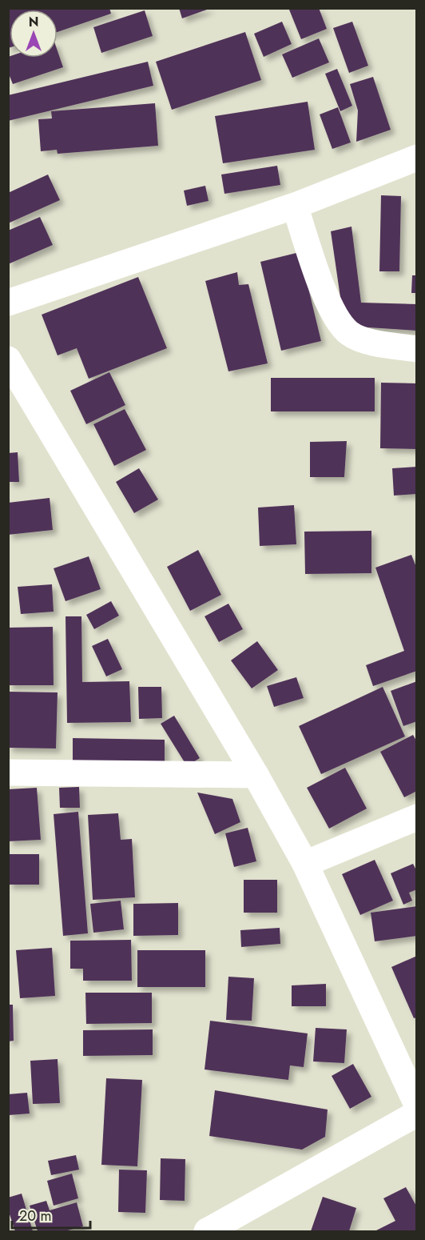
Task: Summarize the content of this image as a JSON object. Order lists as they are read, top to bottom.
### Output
{
  "scale_bar": "20 m",
  "north": "top"
}
